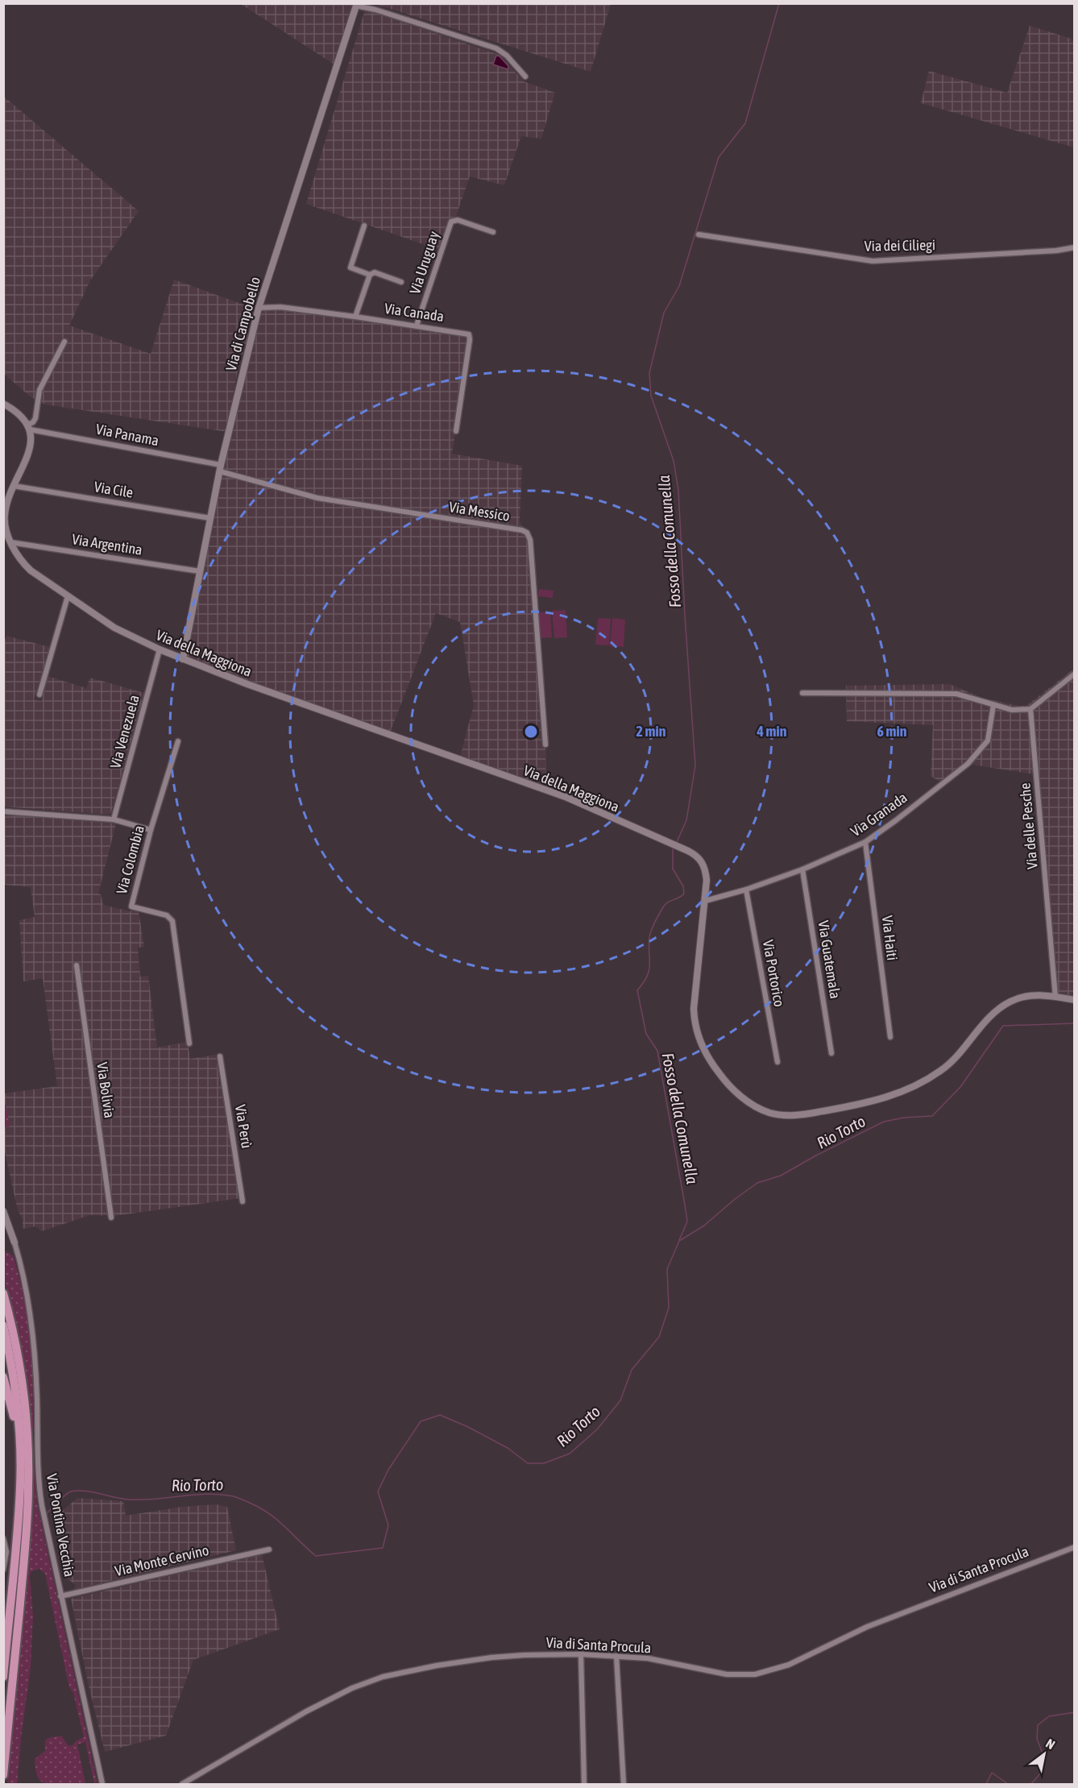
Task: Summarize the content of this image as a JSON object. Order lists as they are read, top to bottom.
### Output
{
  "streets": {
    "street": [
      "Via dei Ciliegi",
      "Via Uruguay",
      "Via Canada",
      "Via di Campobello",
      "Via Panama",
      "Via Cile",
      "Via Messico",
      "Via Argentina",
      "Via della Maggiona",
      "Via Venezuela",
      "Via Granada",
      "Via delle Pesche",
      "Via Colombia",
      "Via Haiti",
      "Via Guatemala",
      "Via Portorico",
      "Via Bolivia",
      "Via Perù",
      "Via Pontina Vecchia",
      "Via Monte Cervino",
      "Via di Santa Procula"
    ]
  },
  "crossings": [
    ["Via Uruguay", "Via Canada"],
    ["Via Canada", "Via di Campobello"],
    ["Via di Campobello", "Via Panama"],
    ["Via di Campobello", "Via Cile"],
    ["Via di Campobello", "Via Messico"],
    ["Via di Campobello", "Via Argentina"],
    ["Via di Campobello", "Via della Maggiona"],
    ["Via Panama", "Via Messico"],
    ["Via Panama", "Via della Maggiona"],
    ["Via Cile", "Via della Maggiona"],
    ["Via Argentina", "Via della Maggiona"],
    ["Via della Maggiona", "Via Venezuela"],
    ["Via della Maggiona", "Via Granada"],
    ["Via della Maggiona", "Via delle Pesche"],
    ["Via Granada", "Via Haiti"],
    ["Via Granada", "Via Guatemala"],
    ["Via Granada", "Via Portorico"],
    ["Via Pontina Vecchia", "Via Monte Cervino"]
  ],
  "water": ["Fosso della Comunella", "Rio Torto"],
  "north": "top right",
  "rings": ["2 min", "4 min", "6 min"]
}
